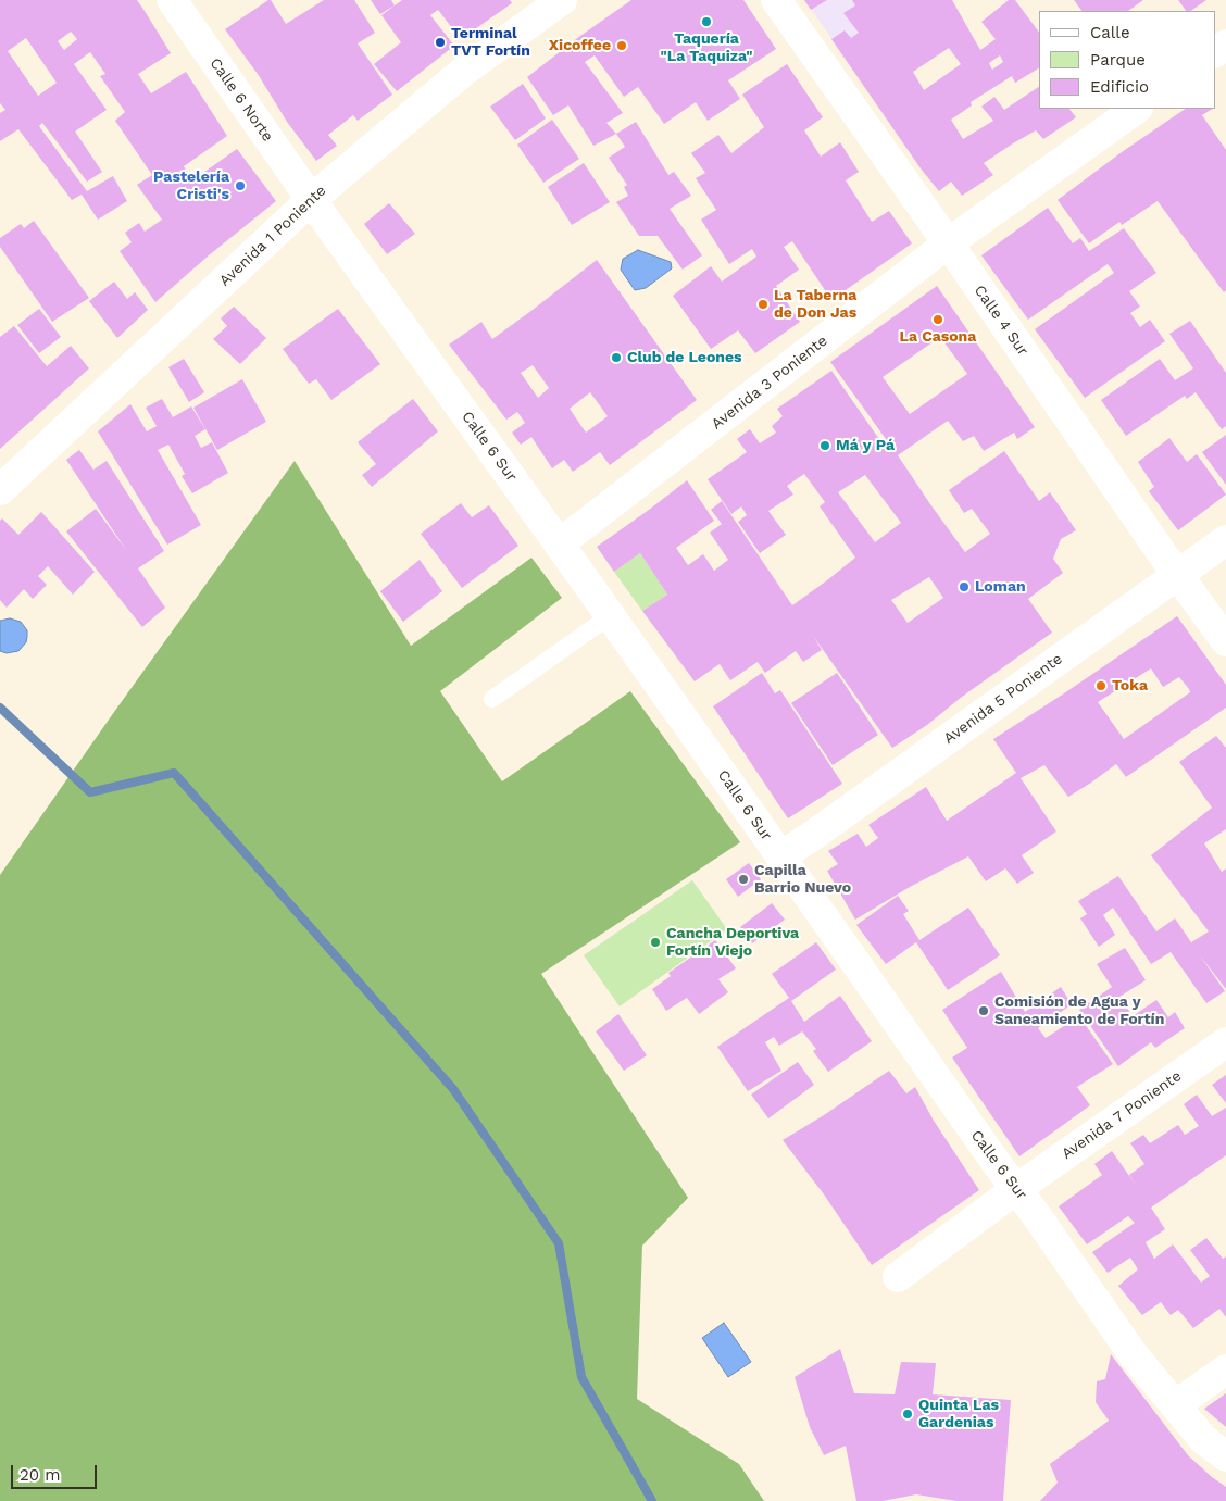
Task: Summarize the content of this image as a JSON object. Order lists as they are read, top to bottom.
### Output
{
  "streets": {
    "street": [
      "Calle 6 Norte",
      "Avenida 1 Poniente",
      "Calle 4 Sur",
      "Avenida 3 Poniente",
      "Calle 6 Sur",
      "Avenida 5 Poniente",
      "Avenida 7 Poniente"
    ]
  },
  "crossings": [
    ["Calle 6 Norte", "Avenida 1 Poniente"],
    ["Calle 6 Norte", "Calle 6 Sur"],
    ["Avenida 1 Poniente", "Calle 6 Sur"],
    ["Calle 4 Sur", "Avenida 3 Poniente"],
    ["Calle 4 Sur", "Avenida 5 Poniente"],
    ["Avenida 3 Poniente", "Calle 6 Sur"],
    ["Calle 6 Sur", "Avenida 5 Poniente"],
    ["Calle 6 Sur", "Avenida 7 Poniente"]
  ],
  "places": [
    "Taquería \"La Taquiza\"",
    "Terminal TVT Fortín",
    "Xicoffee",
    "Pastelería Cristi's",
    "La Taberna de Don Jas",
    "La Casona",
    "Club de Leones",
    "Má y Pá",
    "Loman",
    "Toka",
    "Capilla Barrio Nuevo",
    "Cancha Deportiva Fortín Viejo",
    "Comisión de Agua y Saneamiento de Fortín",
    "Quinta Las Gardenias"
  ],
  "legend": ["Calle", "Parque", "Edificio"],
  "scale_bar": "20 m"
}
